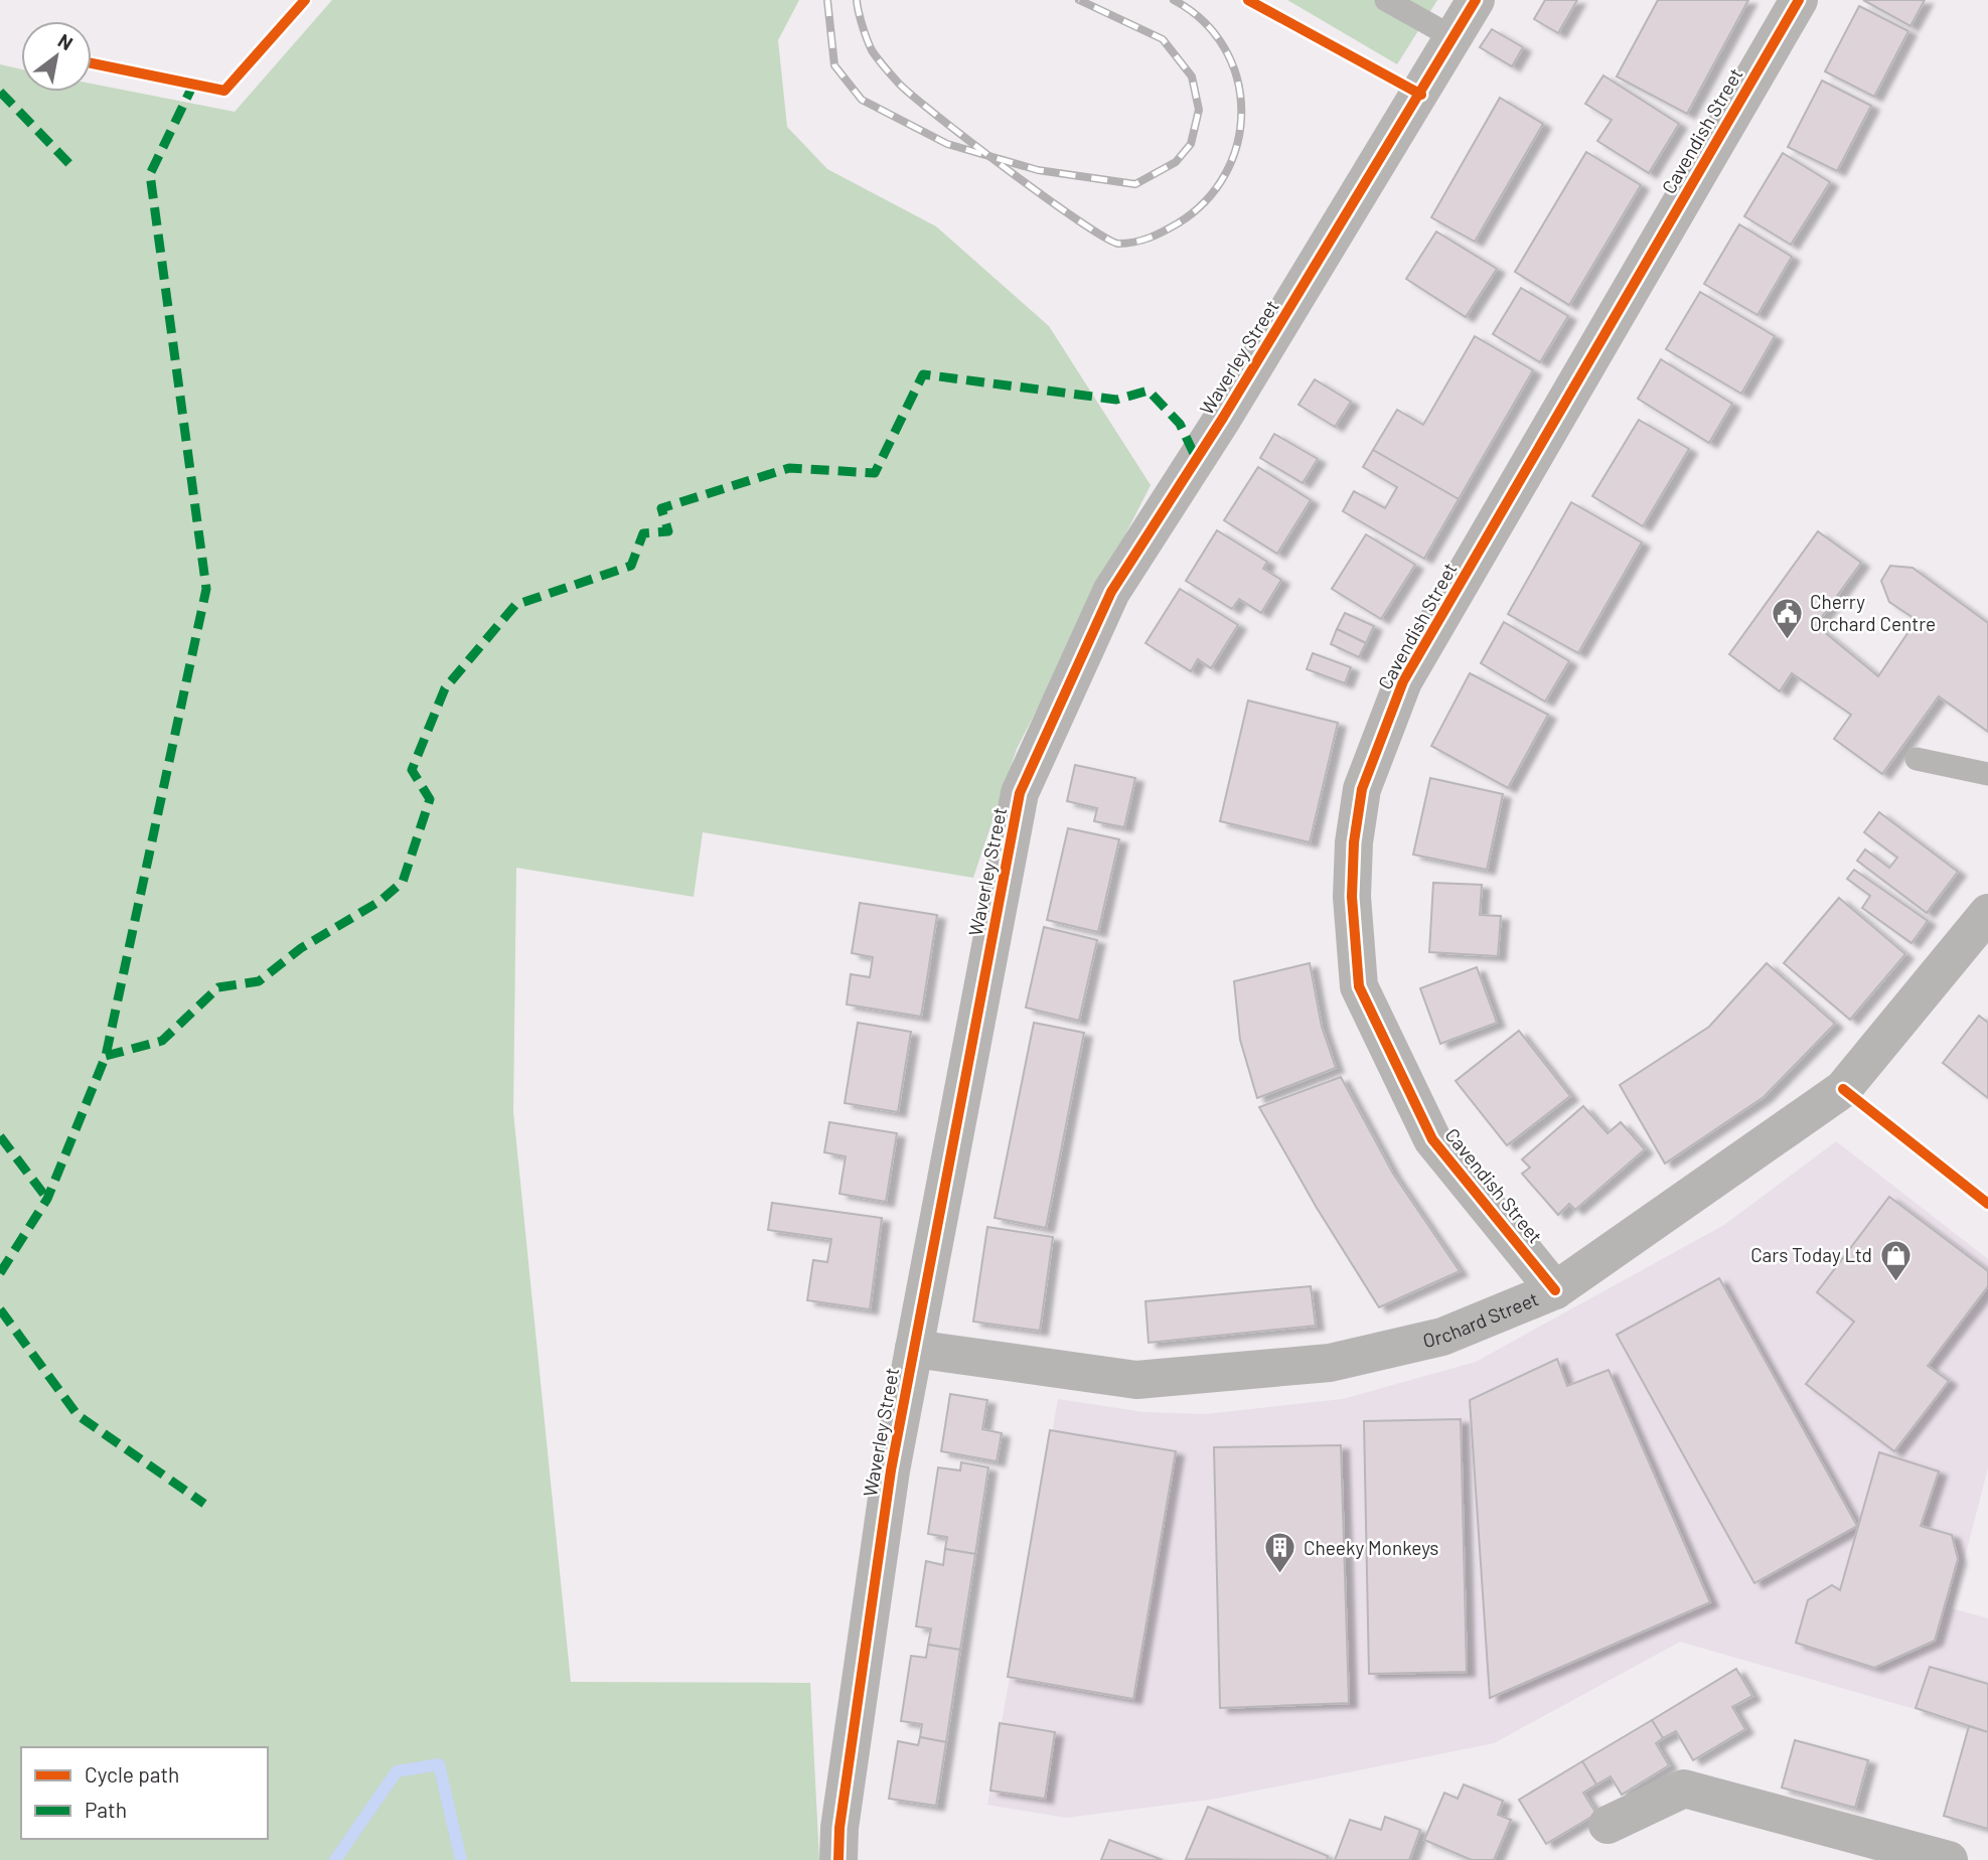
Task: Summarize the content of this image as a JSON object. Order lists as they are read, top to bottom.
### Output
{
  "streets": {
    "street": ["Cavendish Street", "Waverley Street", "Orchard Street"]
  },
  "crossings": [
    ["Cavendish Street", "Orchard Street"],
    ["Waverley Street", "Orchard Street"]
  ],
  "places": {
    "public building": ["Cherry Orchard Centre"],
    "shop": ["Cars Today Ltd"],
    "building": ["Cheeky Monkeys"]
  },
  "legend": ["Cycle path", "Path"],
  "north": "top right"
}
